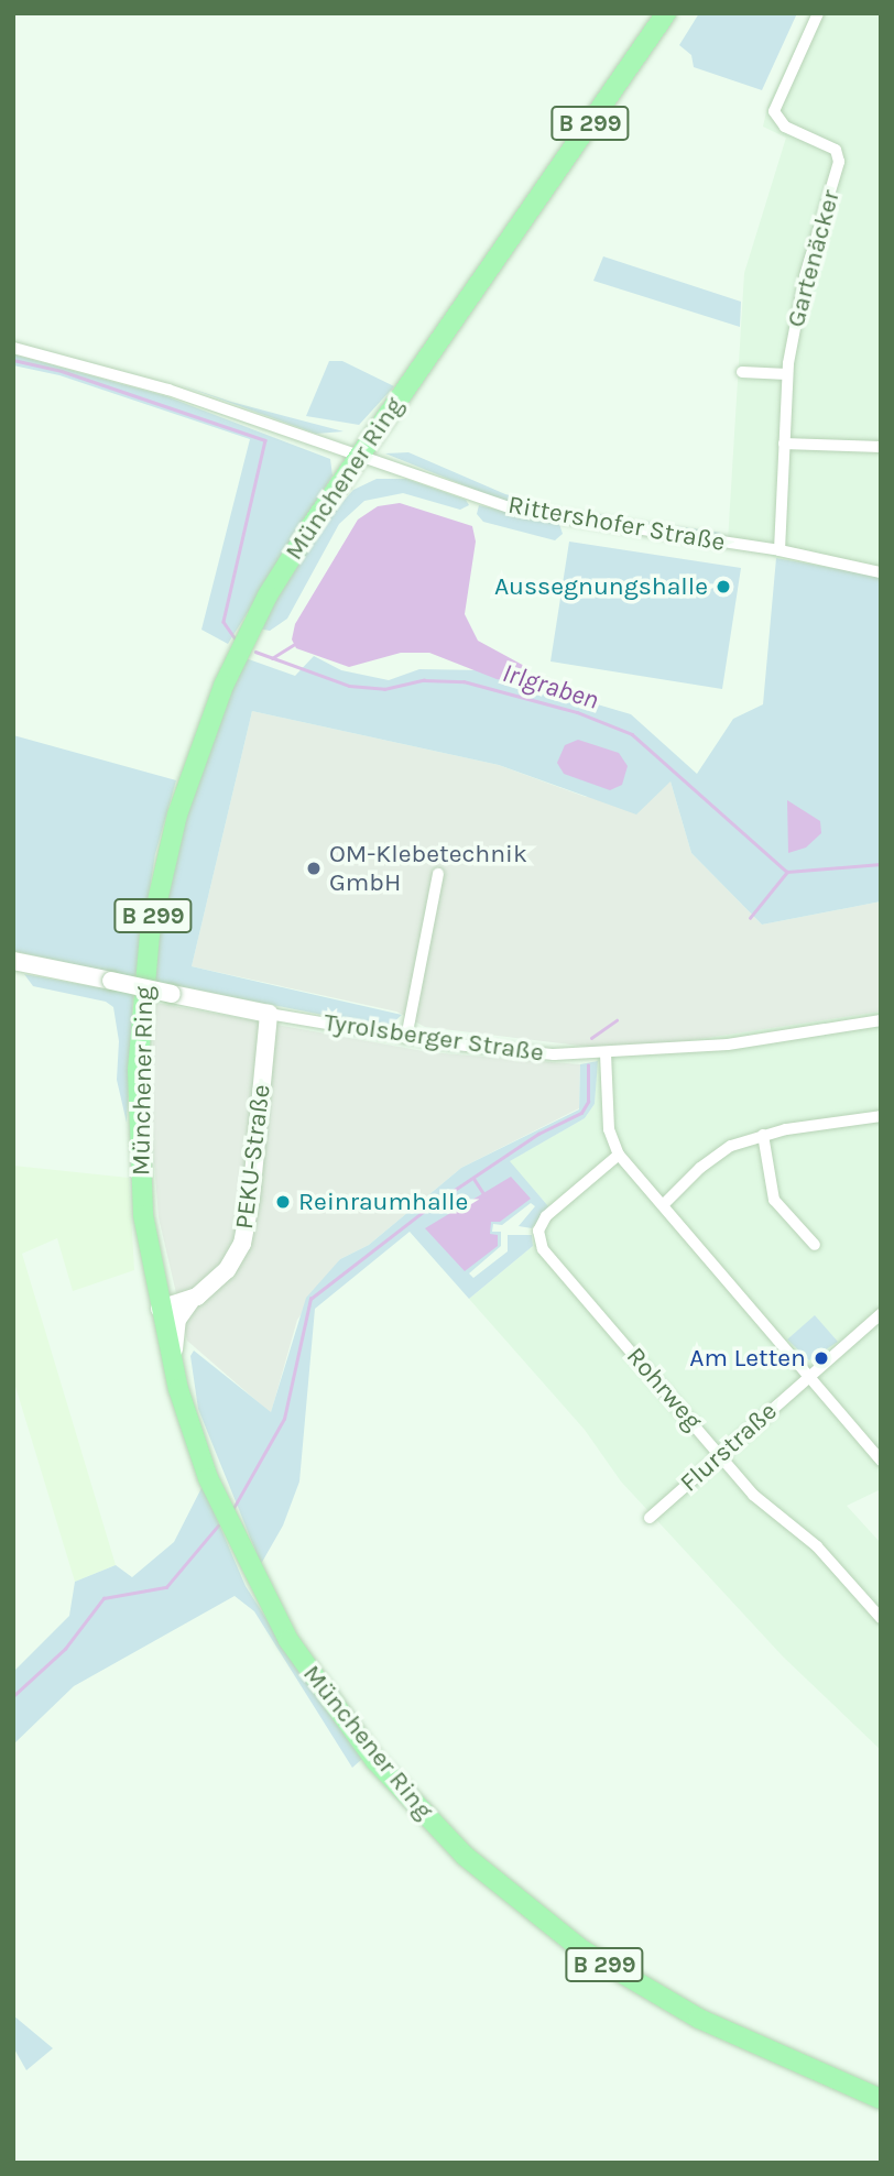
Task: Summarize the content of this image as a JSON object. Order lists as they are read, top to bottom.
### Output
{
  "streets": {
    "main road": ["B 299", "Münchener Ring"],
    "street": [
      "Gartenäcker",
      "Rittershofer Straße",
      "Tyrolsberger Straße",
      "PEKU-Straße",
      "Rohrweg",
      "Flurstraße"
    ]
  },
  "crossings": [
    ["Gartenäcker", "Rittershofer Straße"],
    ["Münchener Ring", "Rittershofer Straße"],
    ["Münchener Ring", "PEKU-Straße"],
    ["Tyrolsberger Straße", "PEKU-Straße"],
    ["Rohrweg", "Flurstraße"]
  ],
  "water": ["Irlgraben"],
  "places": [
    "Aussegnungshalle",
    "OM-Klebetechnik GmbH",
    "Reinraumhalle",
    "Am Letten"
  ]
}
